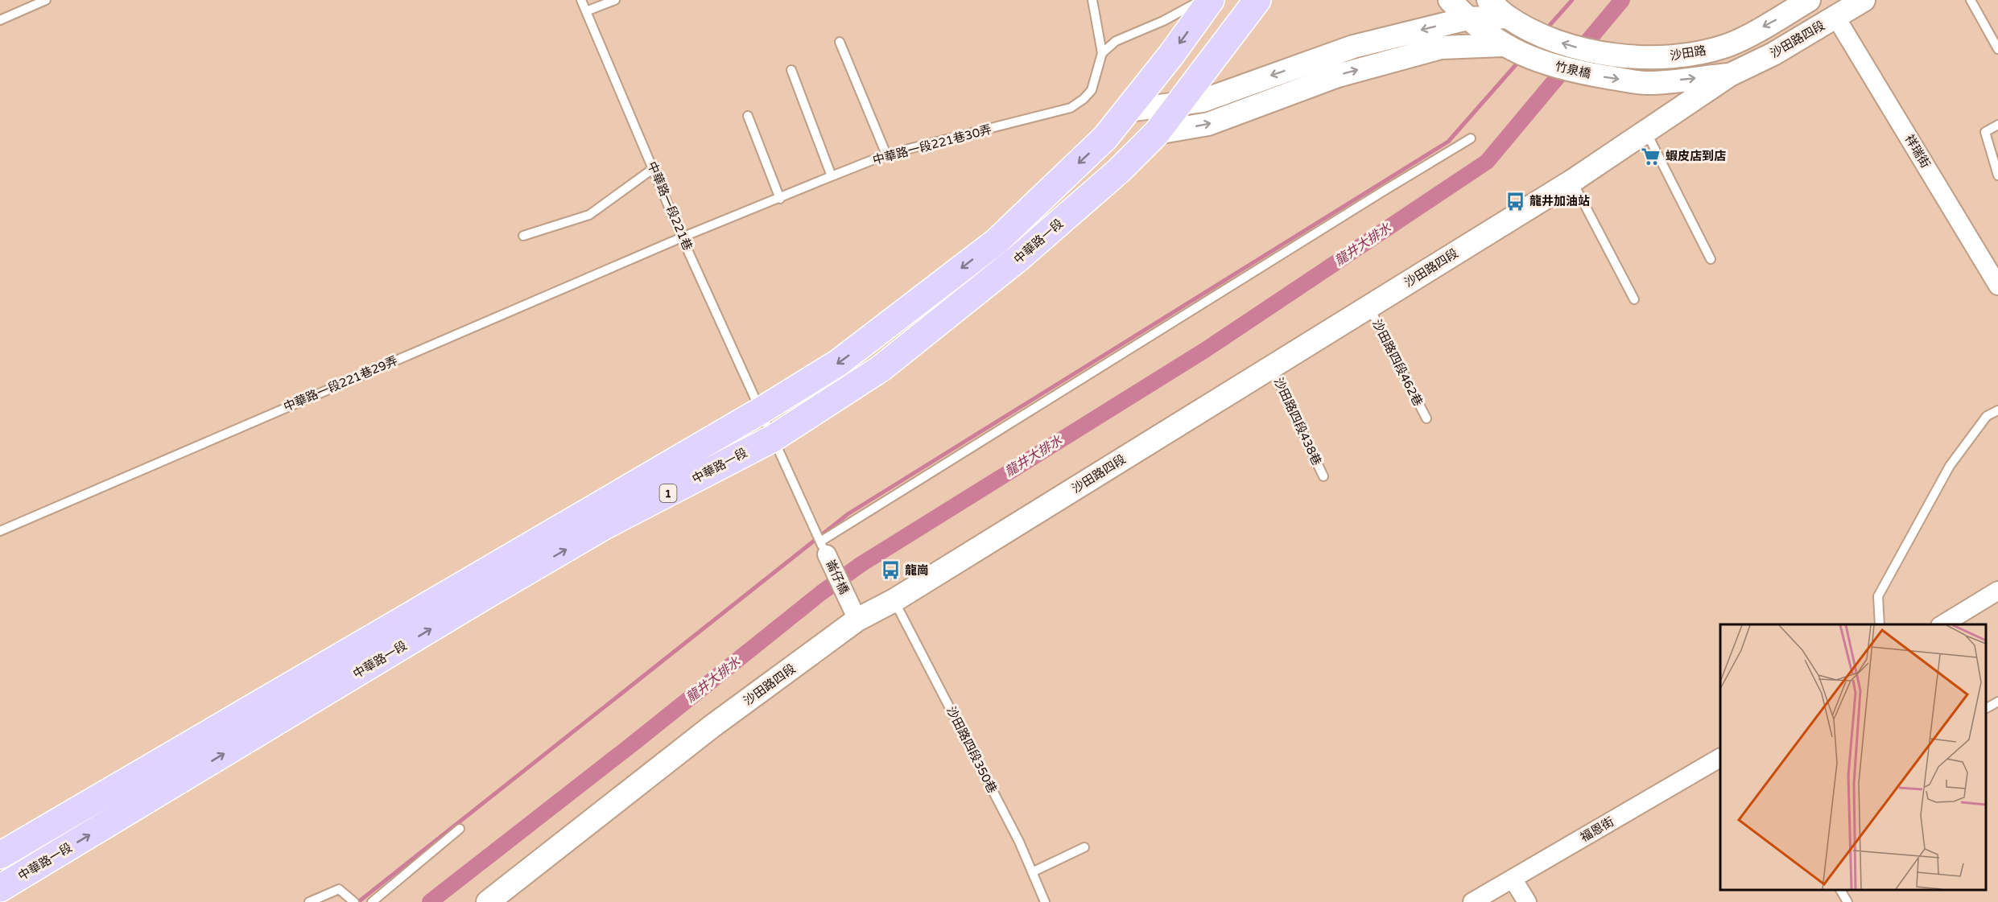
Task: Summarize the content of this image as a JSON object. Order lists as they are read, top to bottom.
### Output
{
  "streets": {
    "main road": ["中華路一段", "1"],
    "street": [
      "沙田路四段",
      "沙田路",
      "竹泉橋",
      "祥瑞街",
      "崙仔橋",
      "福恩街"
    ],
    "lane": [
      "中華路一段221巷30弄",
      "中華路一段221巷",
      "沙田路四段462巷",
      "中華路一段221巷29弄",
      "沙田路四段438巷",
      "沙田路四段350巷"
    ]
  },
  "crossings": [
    ["沙田路四段", "竹泉橋"],
    ["沙田路四段", "祥瑞街"],
    ["沙田路四段", "沙田路四段462巷"],
    ["沙田路四段", "沙田路四段438巷"],
    ["沙田路四段", "崙仔橋"],
    ["沙田路四段", "沙田路四段350巷"],
    ["沙田路", "竹泉橋"],
    ["中華路一段221巷30弄", "中華路一段221巷"],
    ["中華路一段221巷30弄", "中華路一段221巷29弄"],
    ["中華路一段221巷", "中華路一段"],
    ["中華路一段221巷", "中華路一段221巷29弄"],
    ["中華路一段221巷", "崙仔橋"]
  ],
  "water": ["龍井大排水"],
  "places": {
    "supermarket": ["蝦皮店到店"],
    "bus stop": ["龍井加油站", "龍崗"]
  }
}
